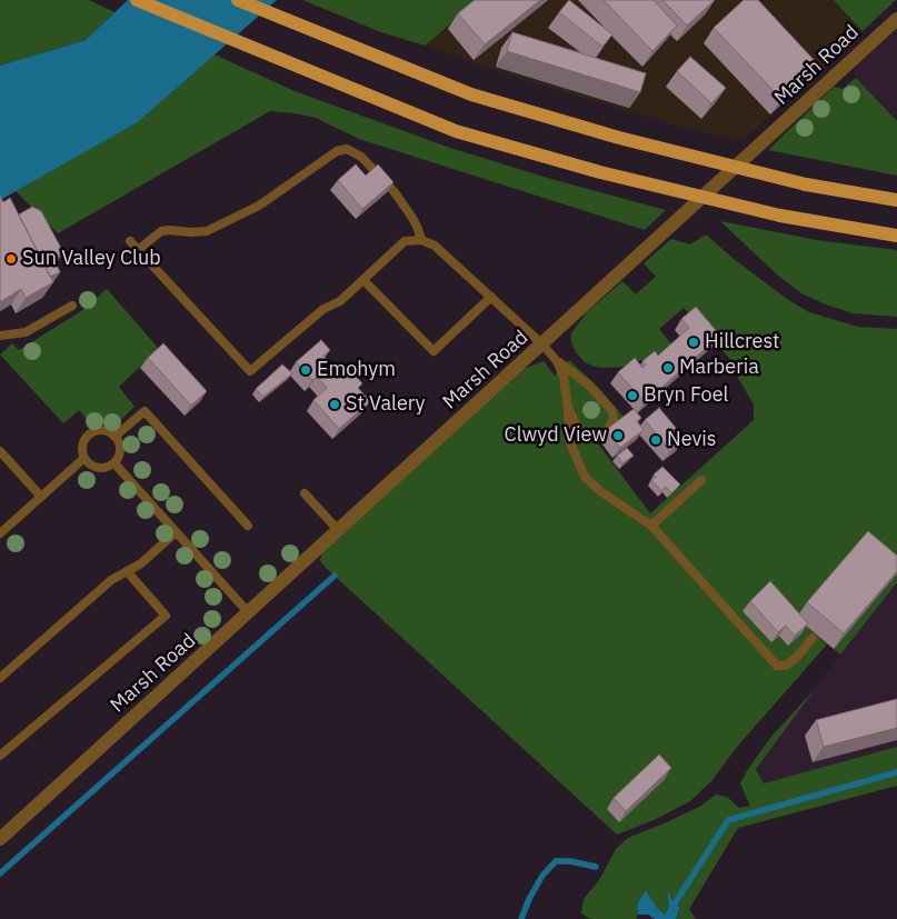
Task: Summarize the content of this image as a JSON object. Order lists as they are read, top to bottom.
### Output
{
  "streets": {
    "street": ["Marsh Road"]
  },
  "places": [
    "Sun Valley Club",
    "Hillcrest",
    "Marberia",
    "Emohym",
    "Bryn Foel",
    "St Valery",
    "Clwyd View",
    "Nevis"
  ]
}
